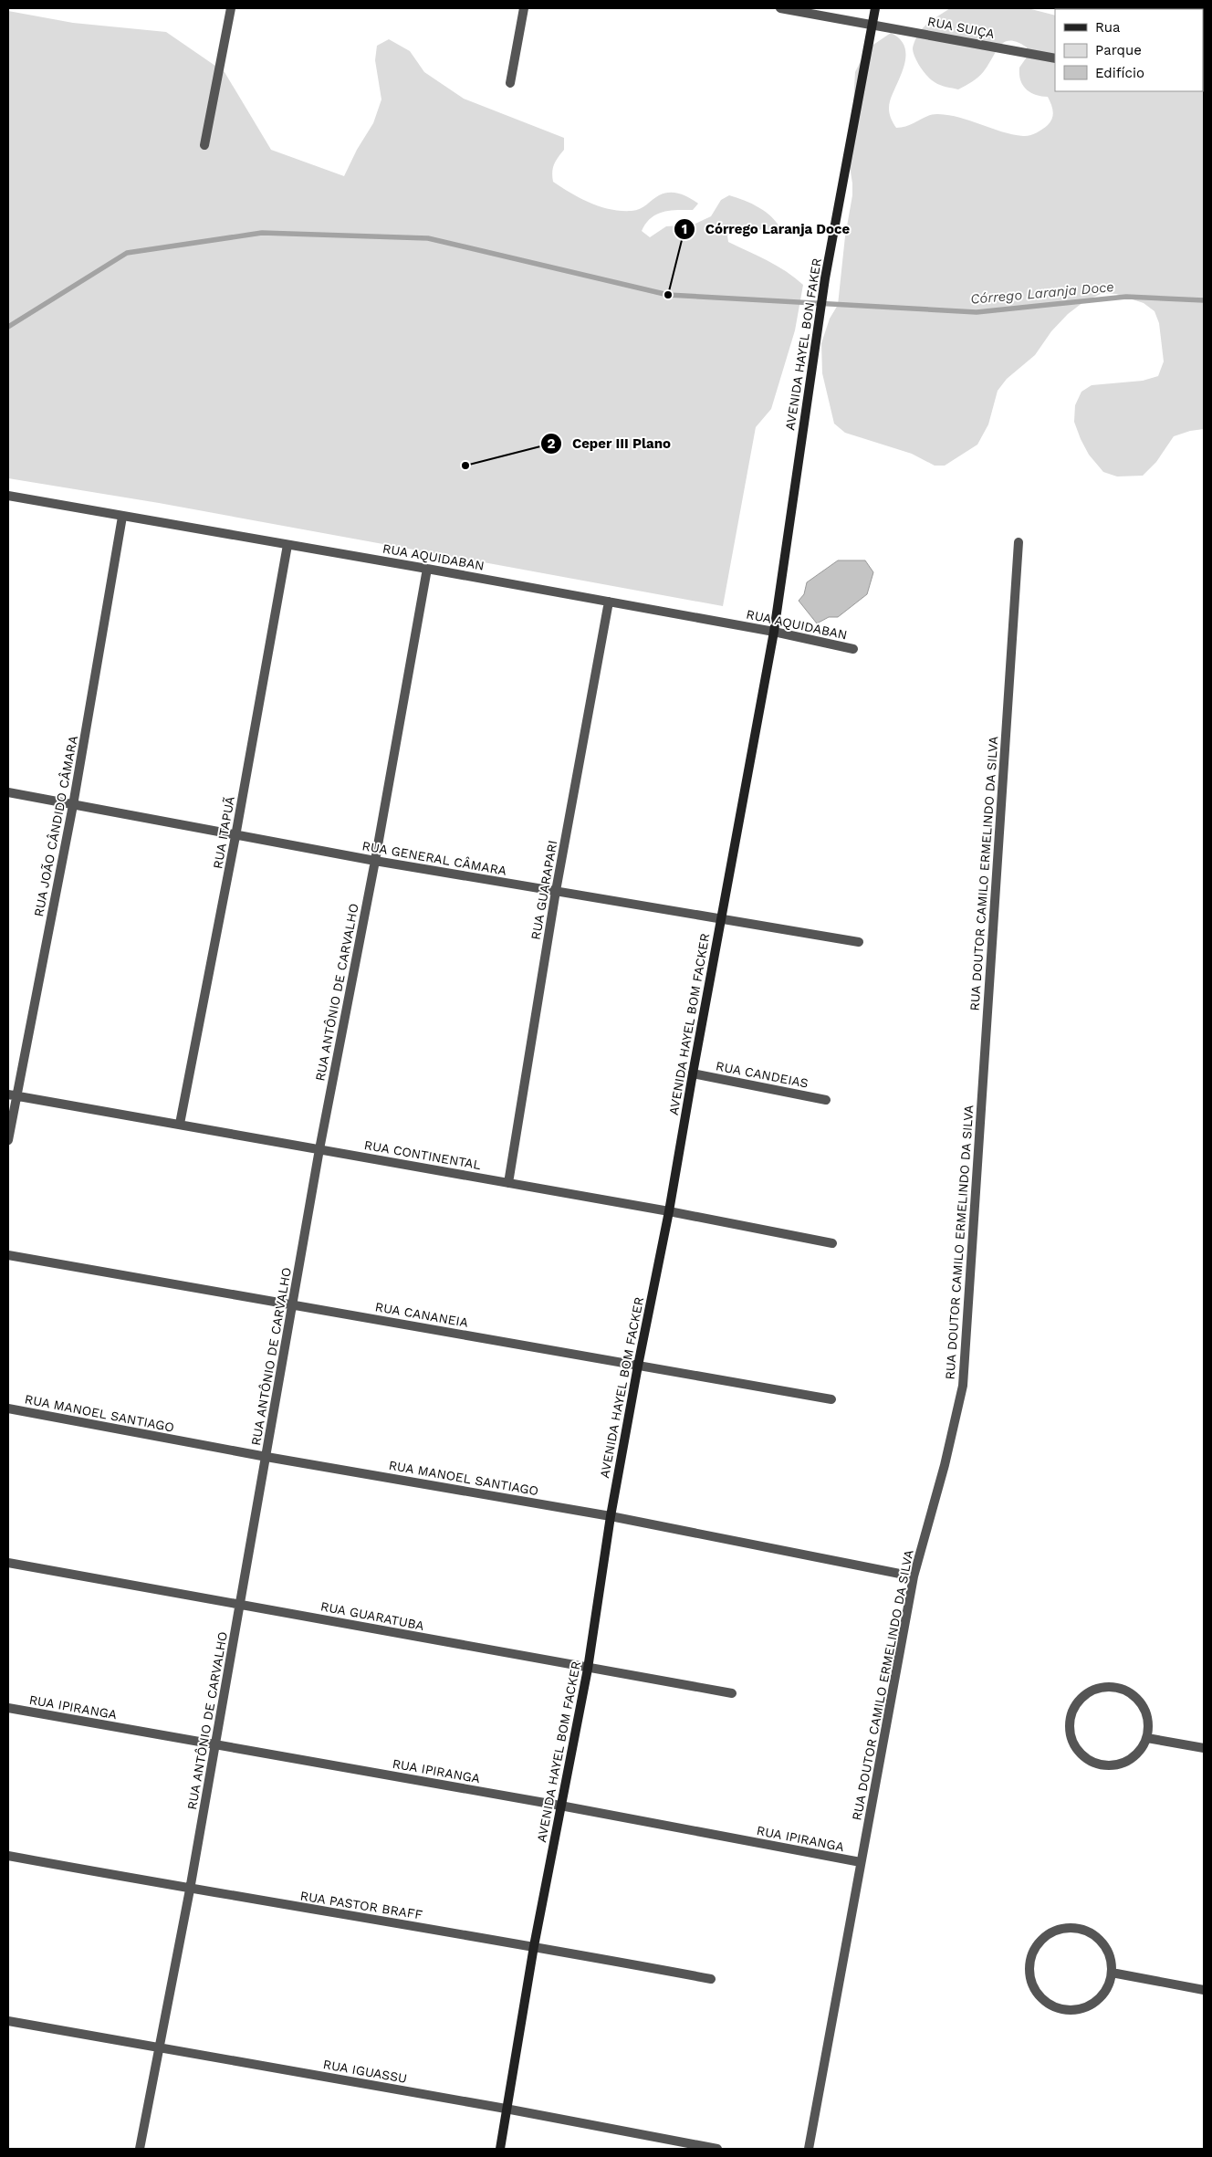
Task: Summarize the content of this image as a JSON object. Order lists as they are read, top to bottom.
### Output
{
  "streets": {
    "street": [
      "RUA SUIÇA",
      "AVENIDA HAYEL BON FAKER",
      "RUA AQUIDABAN",
      "RUA JOÃO CÂNDIDO CÂMARA",
      "RUA ITAPUÃ",
      "RUA GENERAL CÂMARA",
      "RUA DOUTOR CAMILO ERMELINDO DA SILVA",
      "RUA GUARAPARI",
      "RUA ANTÔNIO DE CARVALHO",
      "AVENIDA HAYEL BOM FACKER",
      "RUA CANDEIAS",
      "RUA CONTINENTAL",
      "RUA CANANEIA",
      "RUA MANOEL SANTIAGO",
      "RUA GUARATUBA",
      "RUA IPIRANGA",
      "RUA PASTOR BRAFF",
      "RUA IGUASSU"
    ]
  },
  "crossings": [
    ["RUA SUIÇA", "AVENIDA HAYEL BON FAKER"],
    ["AVENIDA HAYEL BON FAKER", "RUA AQUIDABAN"],
    ["AVENIDA HAYEL BON FAKER", "AVENIDA HAYEL BOM FACKER"],
    ["RUA AQUIDABAN", "RUA JOÃO CÂNDIDO CÂMARA"],
    ["RUA AQUIDABAN", "RUA ITAPUÃ"],
    ["RUA AQUIDABAN", "RUA GUARAPARI"],
    ["RUA AQUIDABAN", "RUA ANTÔNIO DE CARVALHO"],
    ["RUA AQUIDABAN", "AVENIDA HAYEL BOM FACKER"],
    ["RUA JOÃO CÂNDIDO CÂMARA", "RUA GENERAL CÂMARA"],
    ["RUA JOÃO CÂNDIDO CÂMARA", "RUA CONTINENTAL"],
    ["RUA ITAPUÃ", "RUA GENERAL CÂMARA"],
    ["RUA ITAPUÃ", "RUA CONTINENTAL"],
    ["RUA GENERAL CÂMARA", "RUA GUARAPARI"],
    ["RUA GENERAL CÂMARA", "RUA ANTÔNIO DE CARVALHO"],
    ["RUA GENERAL CÂMARA", "AVENIDA HAYEL BOM FACKER"],
    ["RUA DOUTOR CAMILO ERMELINDO DA SILVA", "RUA MANOEL SANTIAGO"],
    ["RUA DOUTOR CAMILO ERMELINDO DA SILVA", "RUA IPIRANGA"],
    ["RUA GUARAPARI", "RUA CONTINENTAL"],
    ["RUA ANTÔNIO DE CARVALHO", "RUA CONTINENTAL"],
    ["RUA ANTÔNIO DE CARVALHO", "RUA CANANEIA"],
    ["RUA ANTÔNIO DE CARVALHO", "RUA MANOEL SANTIAGO"],
    ["RUA ANTÔNIO DE CARVALHO", "RUA GUARATUBA"],
    ["RUA ANTÔNIO DE CARVALHO", "RUA IPIRANGA"],
    ["RUA ANTÔNIO DE CARVALHO", "RUA PASTOR BRAFF"],
    ["RUA ANTÔNIO DE CARVALHO", "RUA IGUASSU"],
    ["AVENIDA HAYEL BOM FACKER", "RUA CANDEIAS"],
    ["AVENIDA HAYEL BOM FACKER", "RUA CONTINENTAL"],
    ["AVENIDA HAYEL BOM FACKER", "RUA CANANEIA"],
    ["AVENIDA HAYEL BOM FACKER", "RUA MANOEL SANTIAGO"],
    ["AVENIDA HAYEL BOM FACKER", "RUA GUARATUBA"],
    ["AVENIDA HAYEL BOM FACKER", "RUA IPIRANGA"],
    ["AVENIDA HAYEL BOM FACKER", "RUA PASTOR BRAFF"],
    ["AVENIDA HAYEL BOM FACKER", "RUA IGUASSU"]
  ],
  "water": ["Córrego Laranja Doce"],
  "places": ["Córrego Laranja Doce", "Ceper III Plano"],
  "legend": ["Rua", "Parque", "Edifício"]
}
